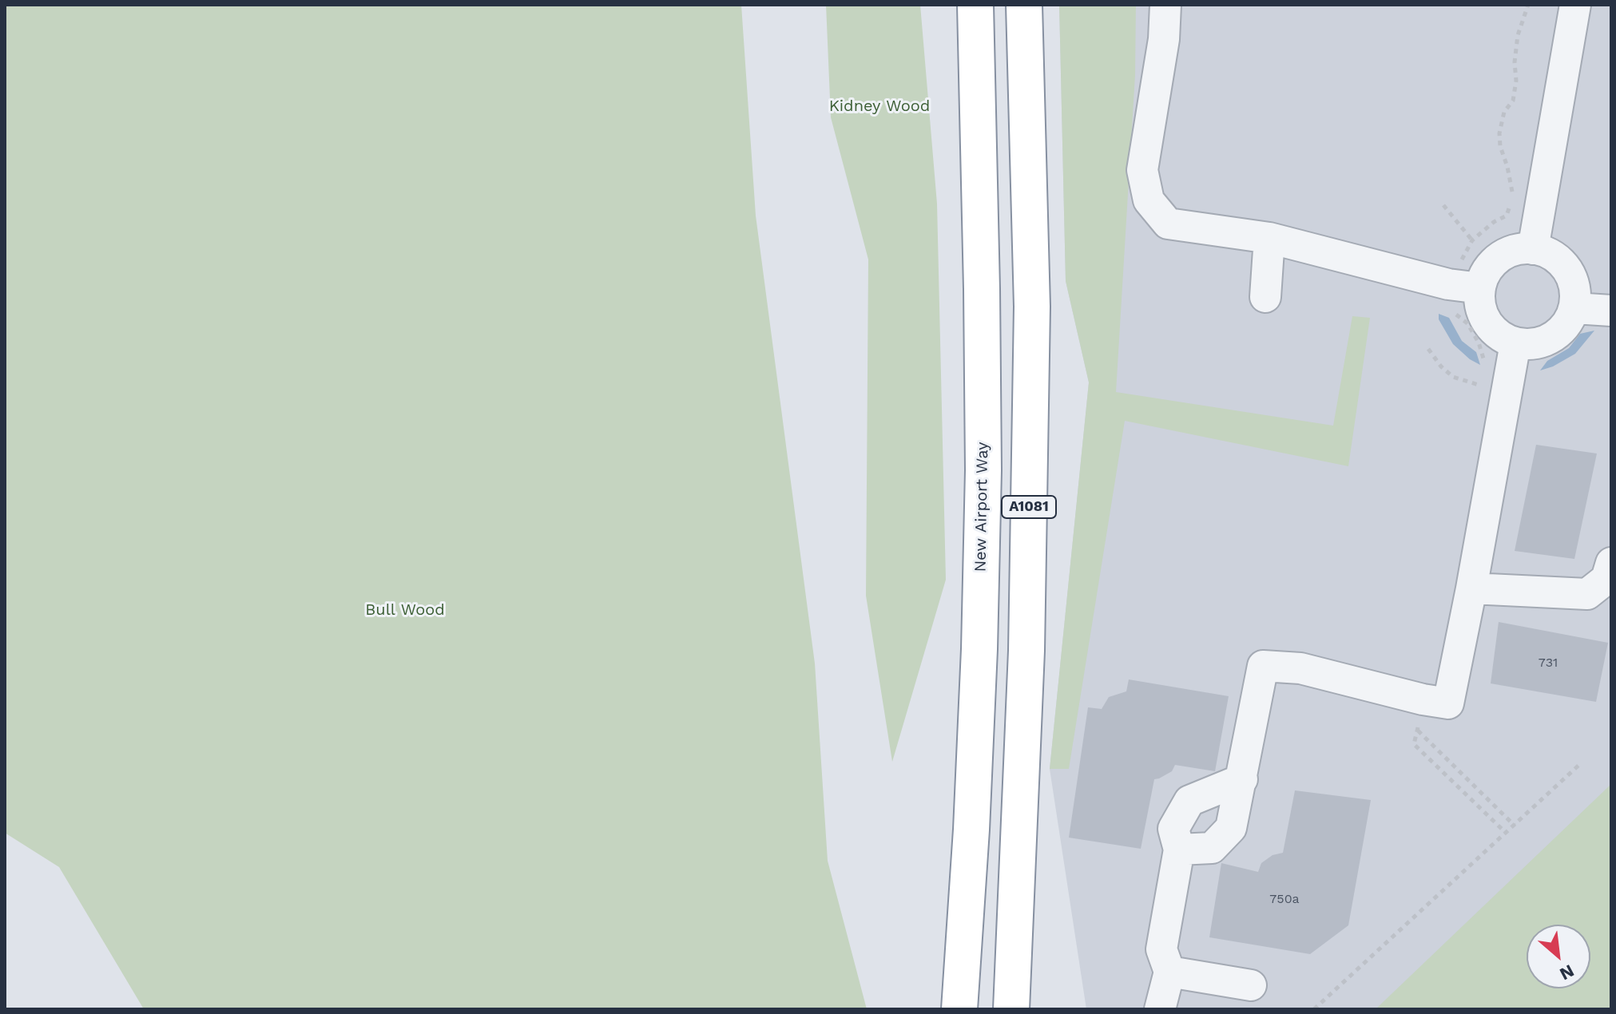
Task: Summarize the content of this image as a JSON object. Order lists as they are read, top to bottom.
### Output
{
  "streets": {
    "highway": ["New Airport Way", "A1081"]
  },
  "crossings": [
    ["New Airport Way", "A1081"]
  ],
  "parks": ["Kidney Wood", "Bull Wood"],
  "house_numbers": ["731", "750a"],
  "north": "bottom right"
}
